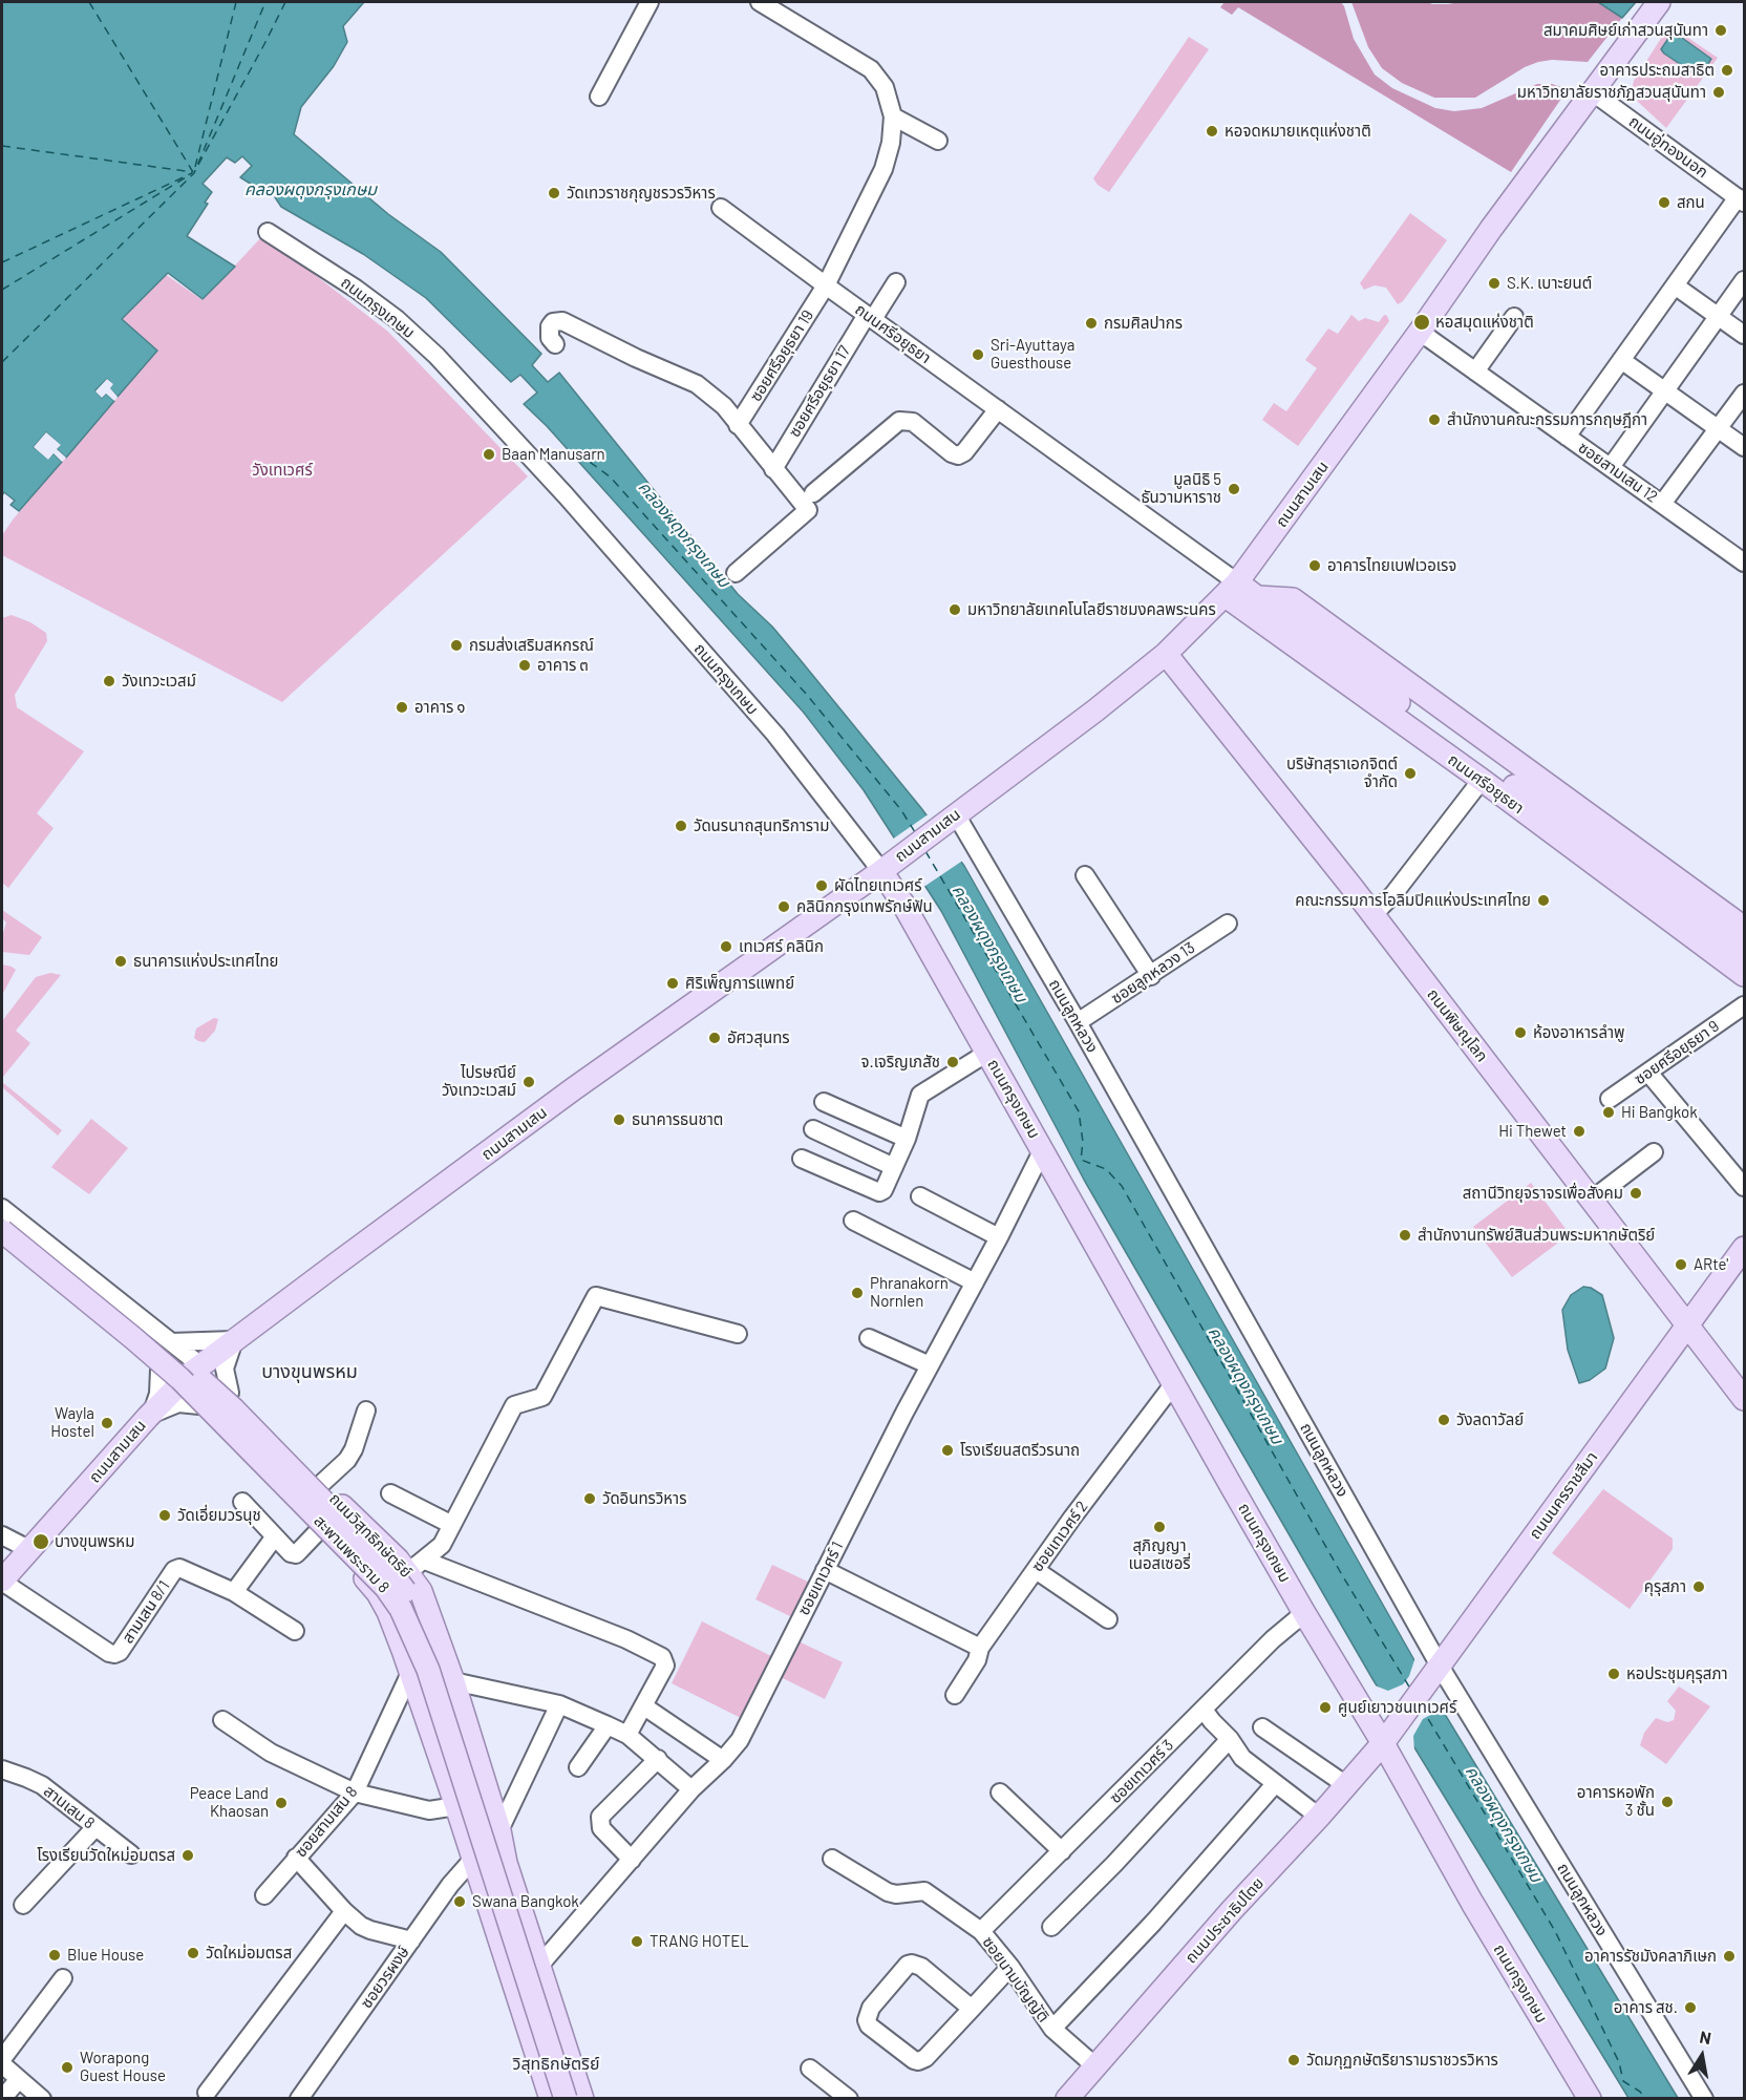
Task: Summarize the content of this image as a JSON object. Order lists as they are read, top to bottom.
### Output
{
  "streets": {
    "main road": [
      "ถนนกรุงเกษม",
      "ถนนศรีอยุธยา",
      "ถนนสามเสน",
      "ถนนพิษณุโลก",
      "ถนนนครราชสีมา",
      "ถนนวิสุทธิกษัตริย์",
      "สะพานพระราม 8",
      "ถนนประชาธิปไตย"
    ],
    "street": [
      "ถนนอู่ทองนอก",
      "ซอยศรีอยุธยา 19",
      "ซอยศรีอยุธยา 17",
      "ซอยสามเสน 12",
      "ซอยลูกหลวง 13",
      "ถนนลูกหลวง",
      "ซอยศรีอยุธยา 9",
      "ซอยเทเวศร์ 2",
      "ซอยเทเวศร์ 1",
      "สามเสน 8/1",
      "ซอยเทเวศร์ 3",
      "สานเสน 8",
      "ซอยสามเสน 8",
      "ซอยวรผงษ์",
      "ซอยนามบัญญัติ"
    ]
  },
  "crossings": [
    ["ถนนอู่ทองนอก", "ถนนสามเสน"],
    ["ถนนกรุงเกษม", "ถนนสามเสน"],
    ["ถนนกรุงเกษม", "ถนนนครราชสีมา"],
    ["ถนนกรุงเกษม", "ซอยเทเวศร์ 2"],
    ["ถนนกรุงเกษม", "ซอยเทเวศร์ 1"],
    ["ถนนกรุงเกษม", "ซอยเทเวศร์ 3"],
    ["ถนนกรุงเกษม", "ถนนประชาธิปไตย"],
    ["ถนนศรีอยุธยา", "ซอยศรีอยุธยา 19"],
    ["ถนนศรีอยุธยา", "ซอยศรีอยุธยา 17"],
    ["ถนนศรีอยุธยา", "ถนนสามเสน"],
    ["ซอยสามเสน 12", "ถนนสามเสน"],
    ["ถนนสามเสน", "ถนนลูกหลวง"],
    ["ถนนสามเสน", "ถนนพิษณุโลก"],
    ["ถนนสามเสน", "ถนนวิสุทธิกษัตริย์"],
    ["ถนนสามเสน", "สามเสน 8/1"],
    ["ซอยลูกหลวง 13", "ถนนลูกหลวง"],
    ["ถนนลูกหลวง", "ถนนนครราชสีมา"],
    ["ถนนพิษณุโลก", "ถนนนครราชสีมา"],
    ["ถนนนครราชสีมา", "ถนนประชาธิปไตย"],
    ["ถนนวิสุทธิกษัตริย์", "สะพานพระราม 8"],
    ["ถนนวิสุทธิกษัตริย์", "ซอยเทเวศร์ 1"],
    ["ถนนวิสุทธิกษัตริย์", "ซอยสามเสน 8"],
    ["ถนนวิสุทธิกษัตริย์", "ซอยวรผงษ์"],
    ["ซอยเทเวศร์ 3", "ซอยนามบัญญัติ"],
    ["ถนนประชาธิปไตย", "ซอยนามบัญญัติ"]
  ],
  "districts": ["บางขุนพรหม", "วิสุทธิกษัตริย์"],
  "water": ["คลองผดุงกรุงเกษม"],
  "parks": ["วังเทเวศร์"],
  "places": [
    "สมาคมศิษย์เก่าสวนสุนันทา",
    "อาคารประถมสาธิต",
    "มหาวิทยาลัยราชภัฏสวนสุนันทา",
    "หอจดหมายเหตุแห่งชาติ",
    "วัดเทวราชกุญชรวรวิหาร",
    "สกน",
    "S.K. เบาะยนต์",
    "หอสมุดแห่งชาติ",
    "กรมศิลปากร",
    "Sri-Ayuttaya Guesthouse",
    "สำนักงานคณะกรรมการกฤษฎีกา",
    "Baan Manusarn",
    "มูลนิธิ 5 ธันวามหาราช",
    "อาคารไทยเบฟเวอเรจ",
    "มหาวิทยาลัยเทคโนโลยีราชมงคลพระนคร",
    "กรมส่งเสริมสหกรณ์",
    "อาคาร ๓",
    "วังเทวะเวสม์",
    "อาคาร ๑",
    "บริษัทสุราเอกจิตต์ จำกัด",
    "วัดนรนาถสุนทริการาม",
    "ผัดไทยเทเวศร์",
    "คณะกรรมการโอลิมปิคแห่งประเทศไทย",
    "คลินิกกรุงเทพรักษ์ฟัน",
    "เทเวศร์ คลินิก",
    "ธนาคารแห่งประเทศไทย",
    "ศิริเพ็ญการแพทย์",
    "ห้องอาหารลำพู",
    "อัศวสุนทร",
    "จ.เจริญเภสัช",
    "ไปรษณีย์ วังเทวะเวสม์",
    "Hi Bangkok",
    "ธนาคารธนชาต",
    "Hi Thewet",
    "สถานีวิทยุจราจรเพื่อสังคม",
    "สำนักงานทรัพย์สินส่วนพระมหากษัตริย์",
    "ARte'",
    "Phranakorn Nornlen",
    "วังลดาวัลย์",
    "Wayla Hostel",
    "โรงเรียนสตรีวรนาถ",
    "วัดอินทรวิหาร",
    "วัดเอี่ยมวรนุช",
    "สุภิญญา เนอสเซอรี่",
    "บางขุนพรหม",
    "คุรุสภา",
    "หอประชุมคุรุสภา",
    "ศูนย์เยาวชนเทเวศร์",
    "อาคารหอพัก 3 ชั้น",
    "Peace Land Khaosan",
    "โรงเรียนวัดใหม่อมตรส",
    "Swana Bangkok",
    "TRANG HOTEL",
    "วัดใหม่อมตรส",
    "Blue House",
    "อาคารรัชมังคลาภิเษก",
    "อาคาร สช.",
    "วัดมกุฏกษัตริยารามราชวรวิหาร",
    "Worapong Guest House"
  ],
  "north": "top"
}
